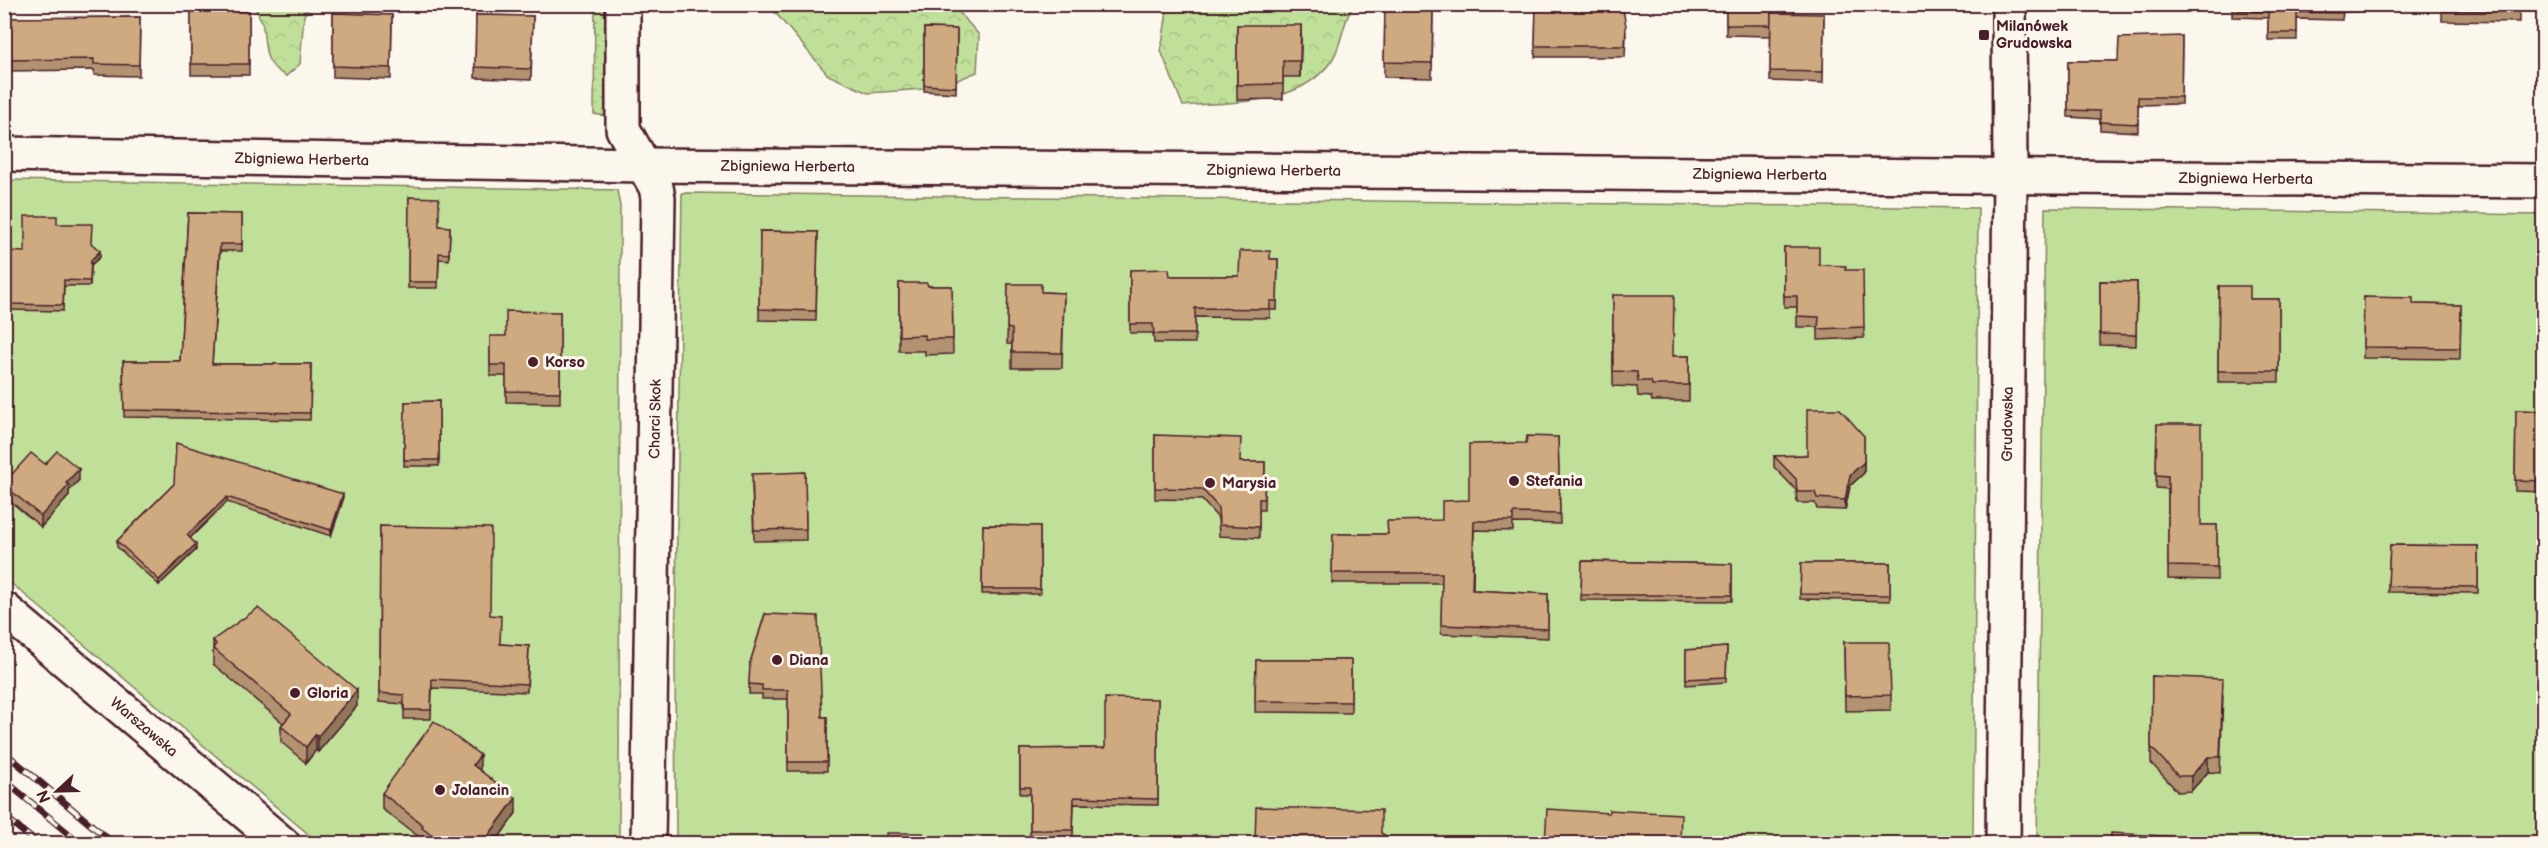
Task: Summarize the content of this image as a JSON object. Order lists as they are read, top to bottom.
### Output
{
  "streets": {
    "street": [
      "Zbigniewa Herberta",
      "Charci Skok",
      "Grudowska",
      "Warszawska"
    ]
  },
  "crossings": [
    ["Zbigniewa Herberta", "Charci Skok"],
    ["Zbigniewa Herberta", "Grudowska"]
  ],
  "places": {
    "transit": ["Milanówek Grudowska"],
    "other": [
      "Korso",
      "Stefania",
      "Marysia",
      "Diana",
      "Gloria",
      "Jolancin"
    ]
  },
  "north": "left"
}
